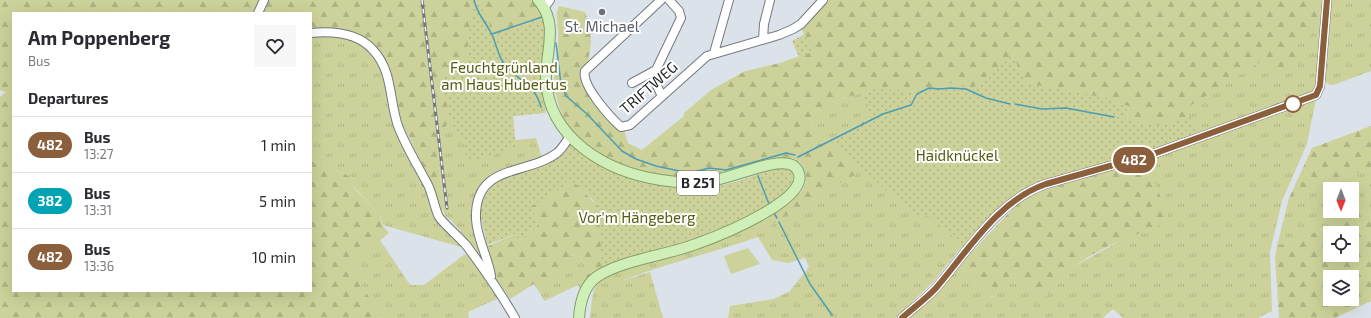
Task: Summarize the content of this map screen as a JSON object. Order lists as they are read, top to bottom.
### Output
{
  "streets": {
    "main road": ["B 251"],
    "street": ["TRIFTWEG"]
  },
  "parks": ["Feuchtgrünland am Haus Hubertus", "Haidknückel", "Vor'm Hängeberg"],
  "places": ["St. Michael"],
  "lines": ["bus line 482"],
  "north": "bottom",
  "page": {
    "on_map": "482",
    "heading": [
      ["Am Poppenberg", "Bus"],
      "Departures"
    ],
    "list": [
      {
        "mark": "482",
        "name": "Bus",
        "note": "13:27",
        "value": "1 min"
      },
      {
        "mark": "382",
        "name": "Bus",
        "note": "13:31",
        "value": "5 min"
      },
      {
        "mark": "482",
        "name": "Bus",
        "note": "13:36",
        "value": "10 min"
      }
    ]
  }
}
